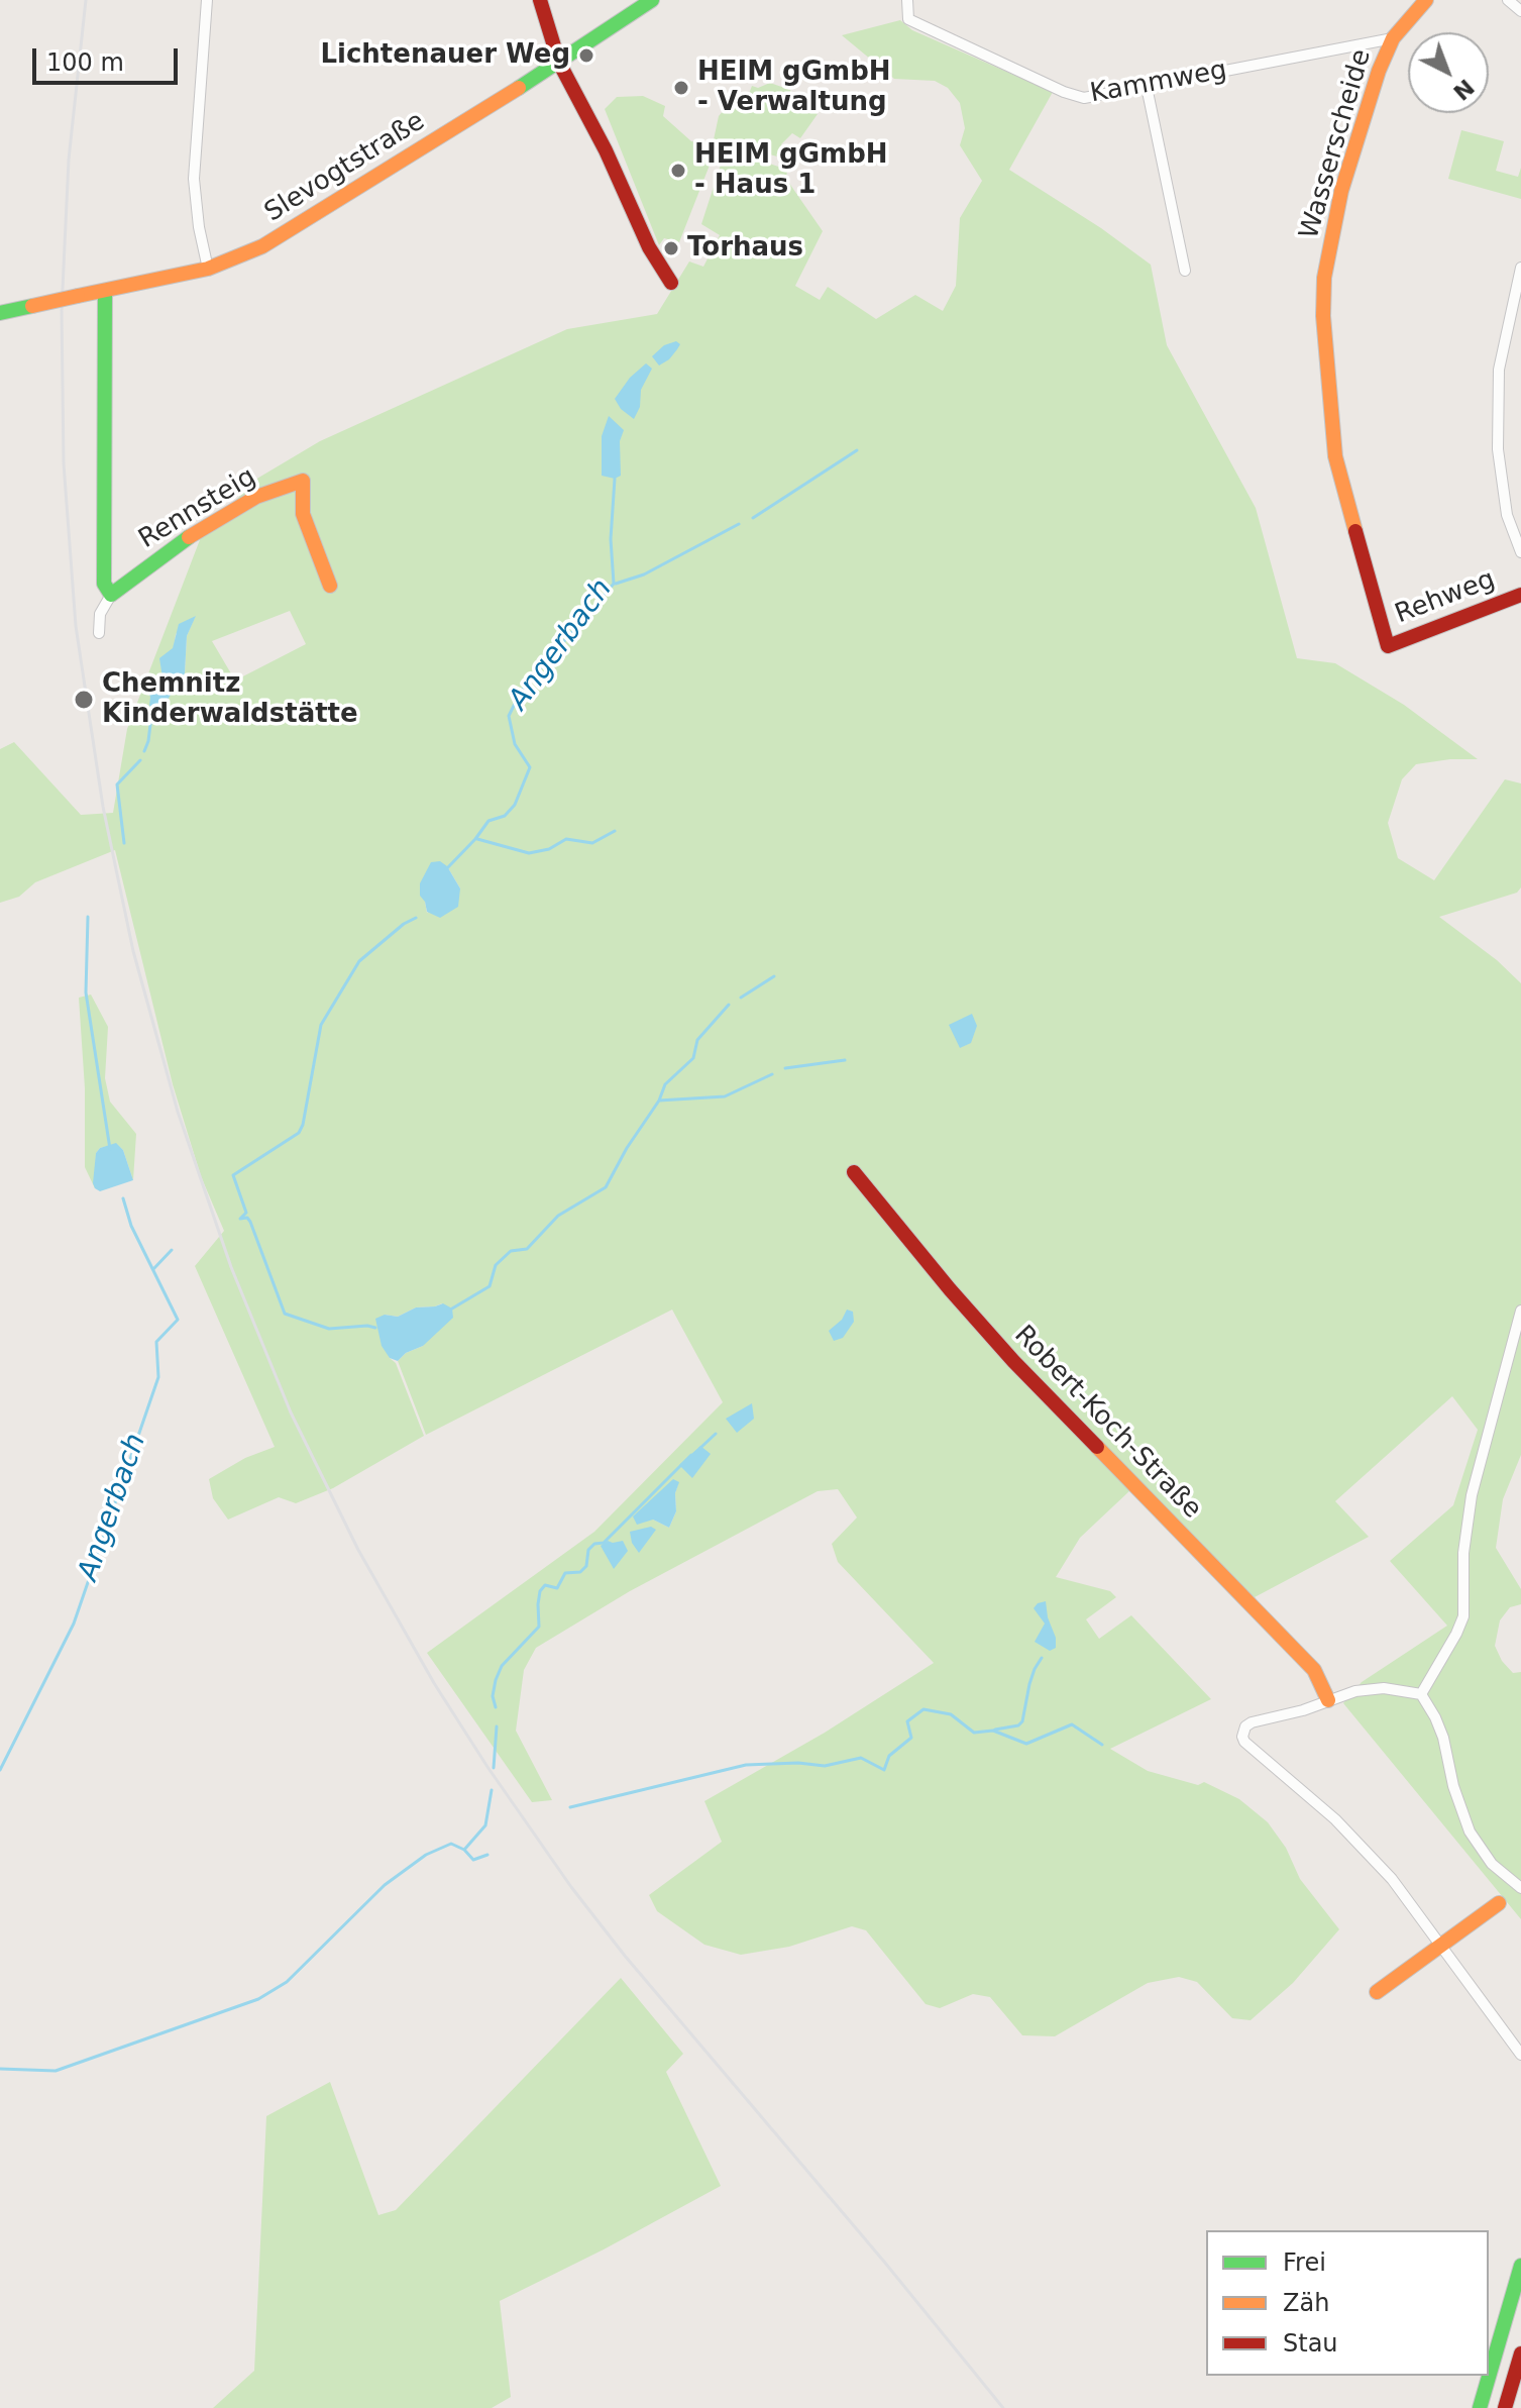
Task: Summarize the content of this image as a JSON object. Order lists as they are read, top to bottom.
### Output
{
  "streets": {
    "main road": [
      "Wasserscheide",
      "Slevogtstraße",
      "Rennsteig",
      "Rehweg",
      "Robert-Koch-Straße"
    ],
    "street": ["Kammweg"]
  },
  "crossings": [
    ["Kammweg", "Wasserscheide"],
    ["Wasserscheide", "Rehweg"],
    ["Slevogtstraße", "Rennsteig"]
  ],
  "water": ["Angerbach"],
  "places": [
    "Lichtenauer Weg",
    "HEIM gGmbH - Verwaltung",
    "HEIM gGmbH - Haus 1",
    "Torhaus",
    "Chemnitz Kinderwaldstätte"
  ],
  "legend": ["Frei", "Zäh", "Stau"],
  "scale_bar": "100 m",
  "north": "bottom right"
}
